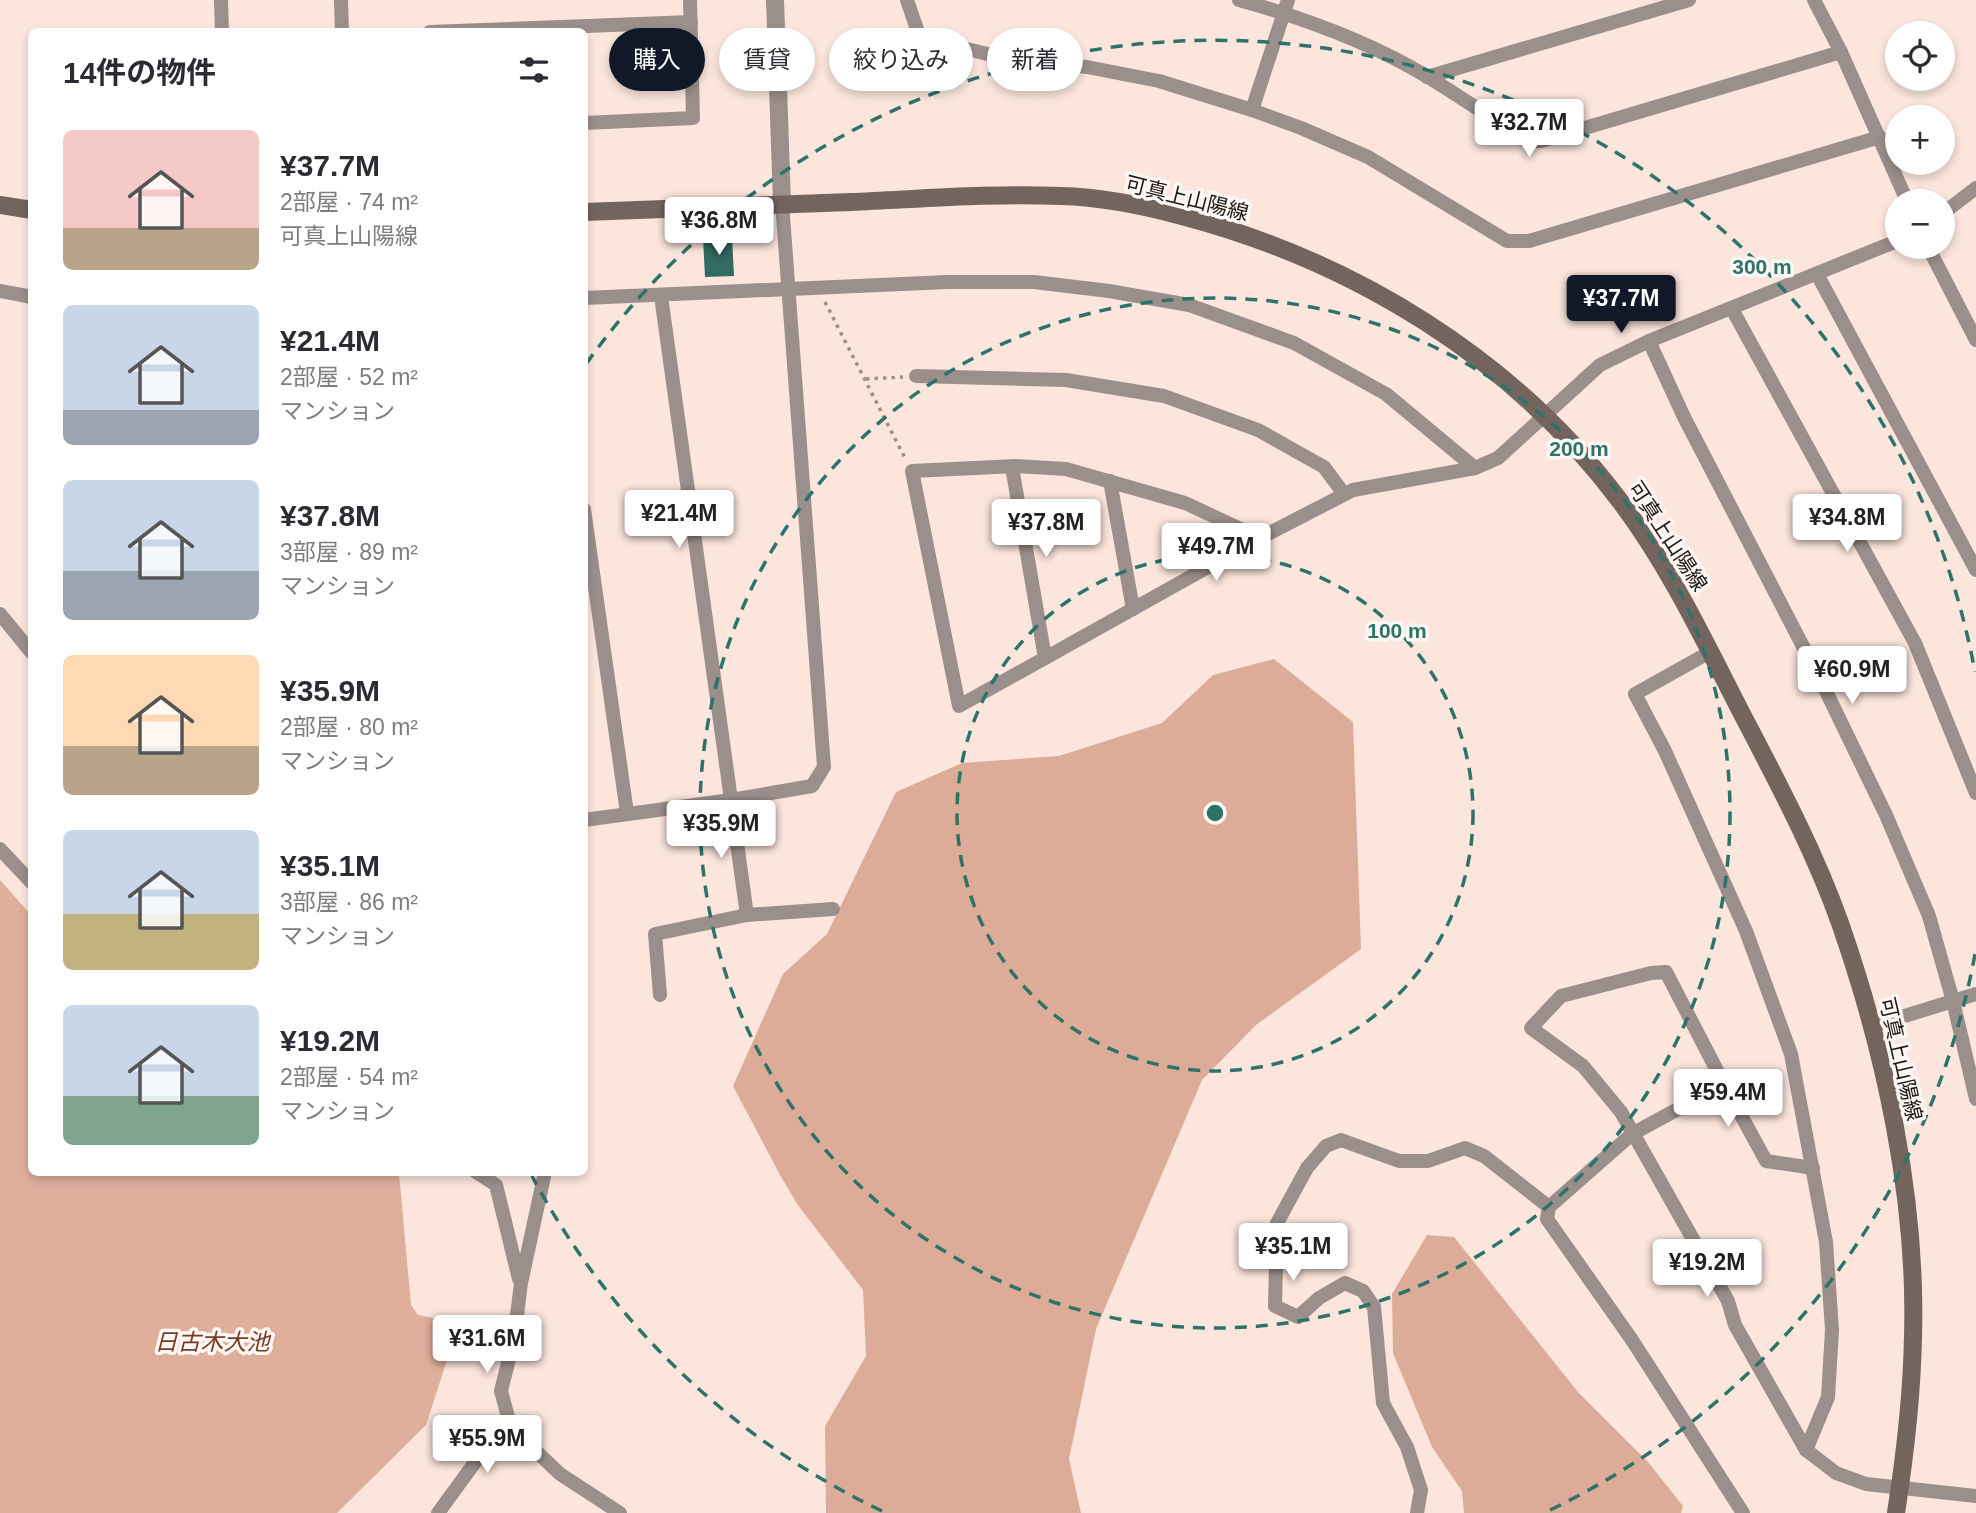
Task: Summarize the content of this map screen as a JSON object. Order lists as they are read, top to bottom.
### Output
{
  "streets": {
    "main road": ["可真上山陽線"]
  },
  "water": ["日古木大池"],
  "page": {
    "map_buttons": ["+", "−"],
    "chip": [
      "購入",
      "賃貸",
      "絞り込み",
      "新着"
    ],
    "heading": "14件の物件",
    "price": [
      "¥32.7M",
      "¥36.8M",
      "¥37.7M",
      "¥21.4M",
      "¥34.8M",
      "¥37.8M",
      "¥49.7M",
      "¥60.9M",
      "¥35.9M",
      "¥59.4M",
      "¥35.1M",
      "¥19.2M",
      "¥31.6M",
      "¥55.9M"
    ],
    "list": [
      {
        "name": "¥37.7M",
        "note": "2部屋 · 74 m² · 可真上山陽線"
      },
      {
        "name": "¥21.4M",
        "note": "2部屋 · 52 m² · マンション"
      },
      {
        "name": "¥37.8M",
        "note": "3部屋 · 89 m² · マンション"
      },
      {
        "name": "¥35.9M",
        "note": "2部屋 · 80 m² · マンション"
      },
      {
        "name": "¥35.1M",
        "note": "3部屋 · 86 m² · マンション"
      },
      {
        "name": "¥19.2M",
        "note": "2部屋 · 54 m² · マンション"
      }
    ]
  },
  "rings": ["300 m", "200 m", "100 m"]
}
